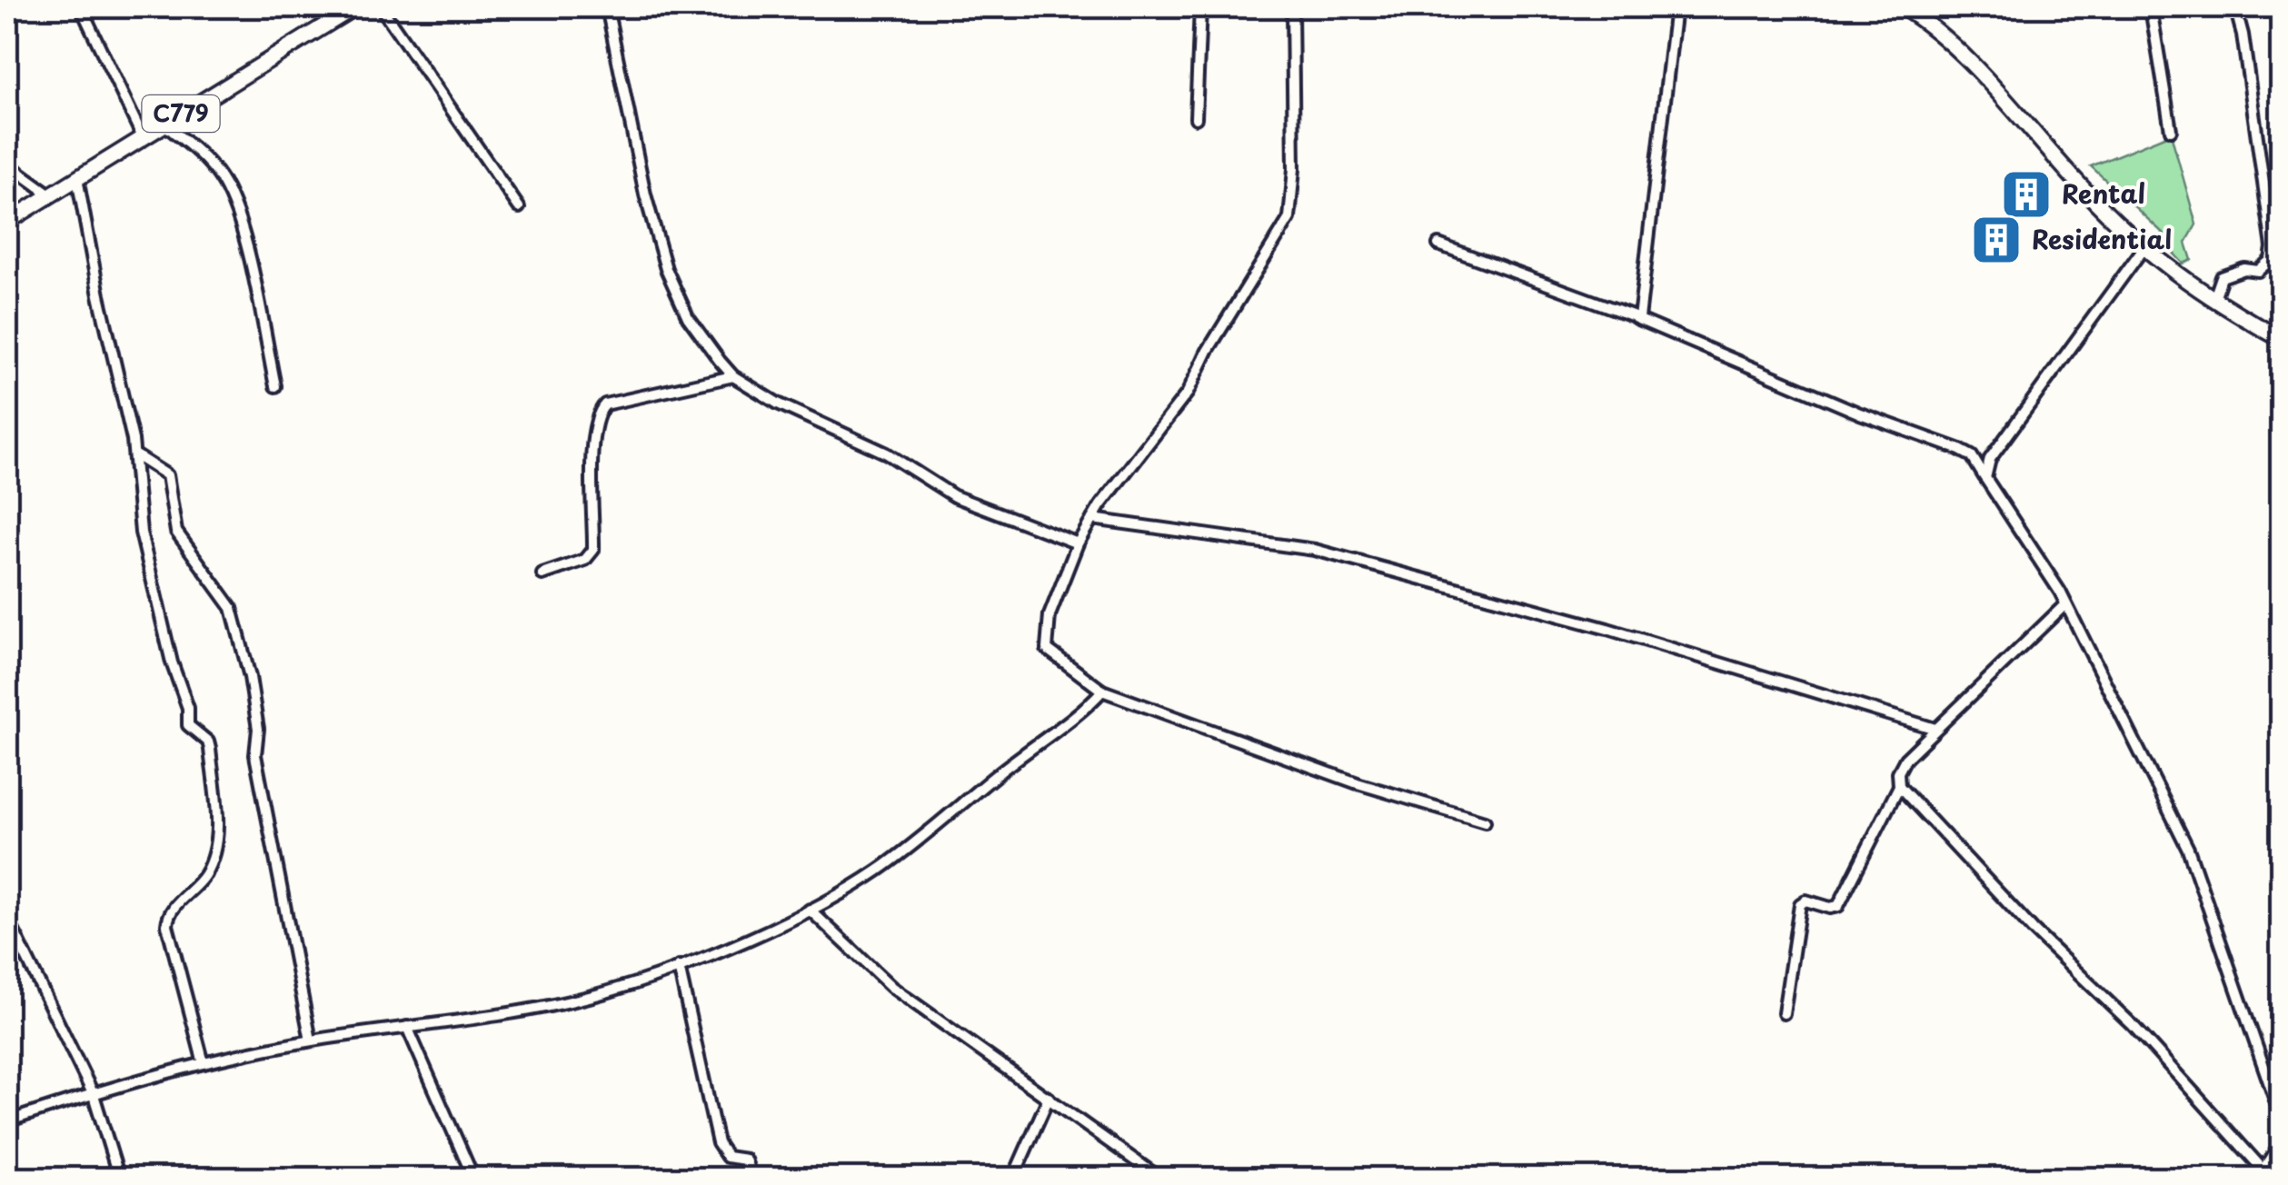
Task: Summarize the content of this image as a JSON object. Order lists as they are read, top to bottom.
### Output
{
  "streets": {
    "main road": ["C779"]
  },
  "places": {
    "building": ["Rental", "Residential"]
  }
}
